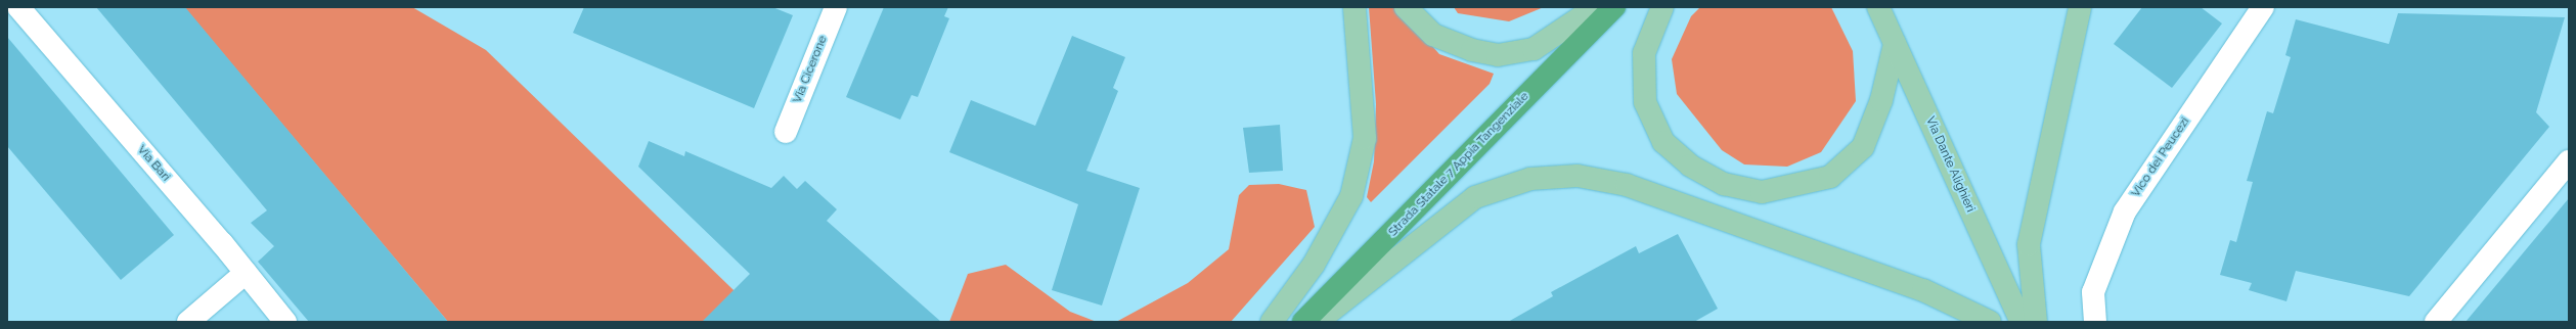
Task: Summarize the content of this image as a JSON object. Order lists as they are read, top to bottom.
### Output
{
  "streets": {
    "highway": ["Strada Statale 7 Appia Tangenziale"],
    "main road": ["Via Dante Alighieri"],
    "street": ["Via Cicerone", "Vico dei Peucezi", "Via Bari"]
  }
}
